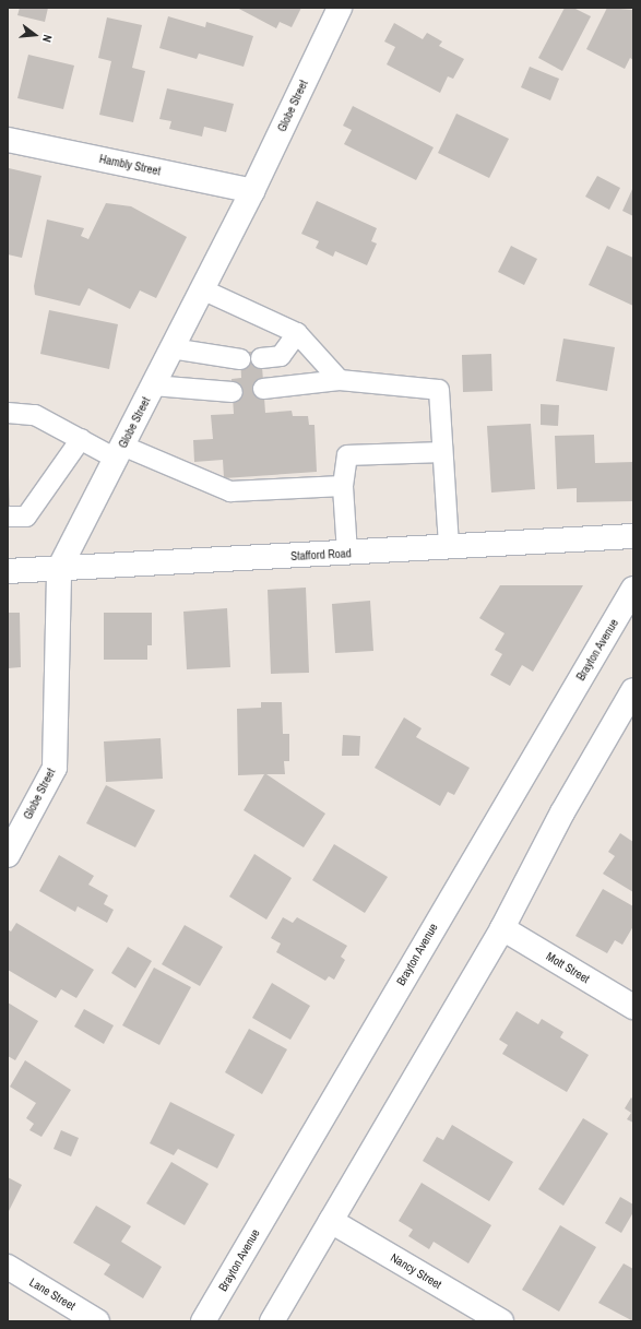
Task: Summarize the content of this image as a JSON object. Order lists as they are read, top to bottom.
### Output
{
  "streets": {
    "main road": [
      "Globe Street",
      "Hambly Street",
      "Stafford Road",
      "Brayton Avenue",
      "Mott Street",
      "Nancy Street",
      "Lane Street"
    ]
  },
  "crossings": [
    ["Globe Street", "Hambly Street"],
    ["Globe Street", "Stafford Road"]
  ],
  "north": "right"
}
